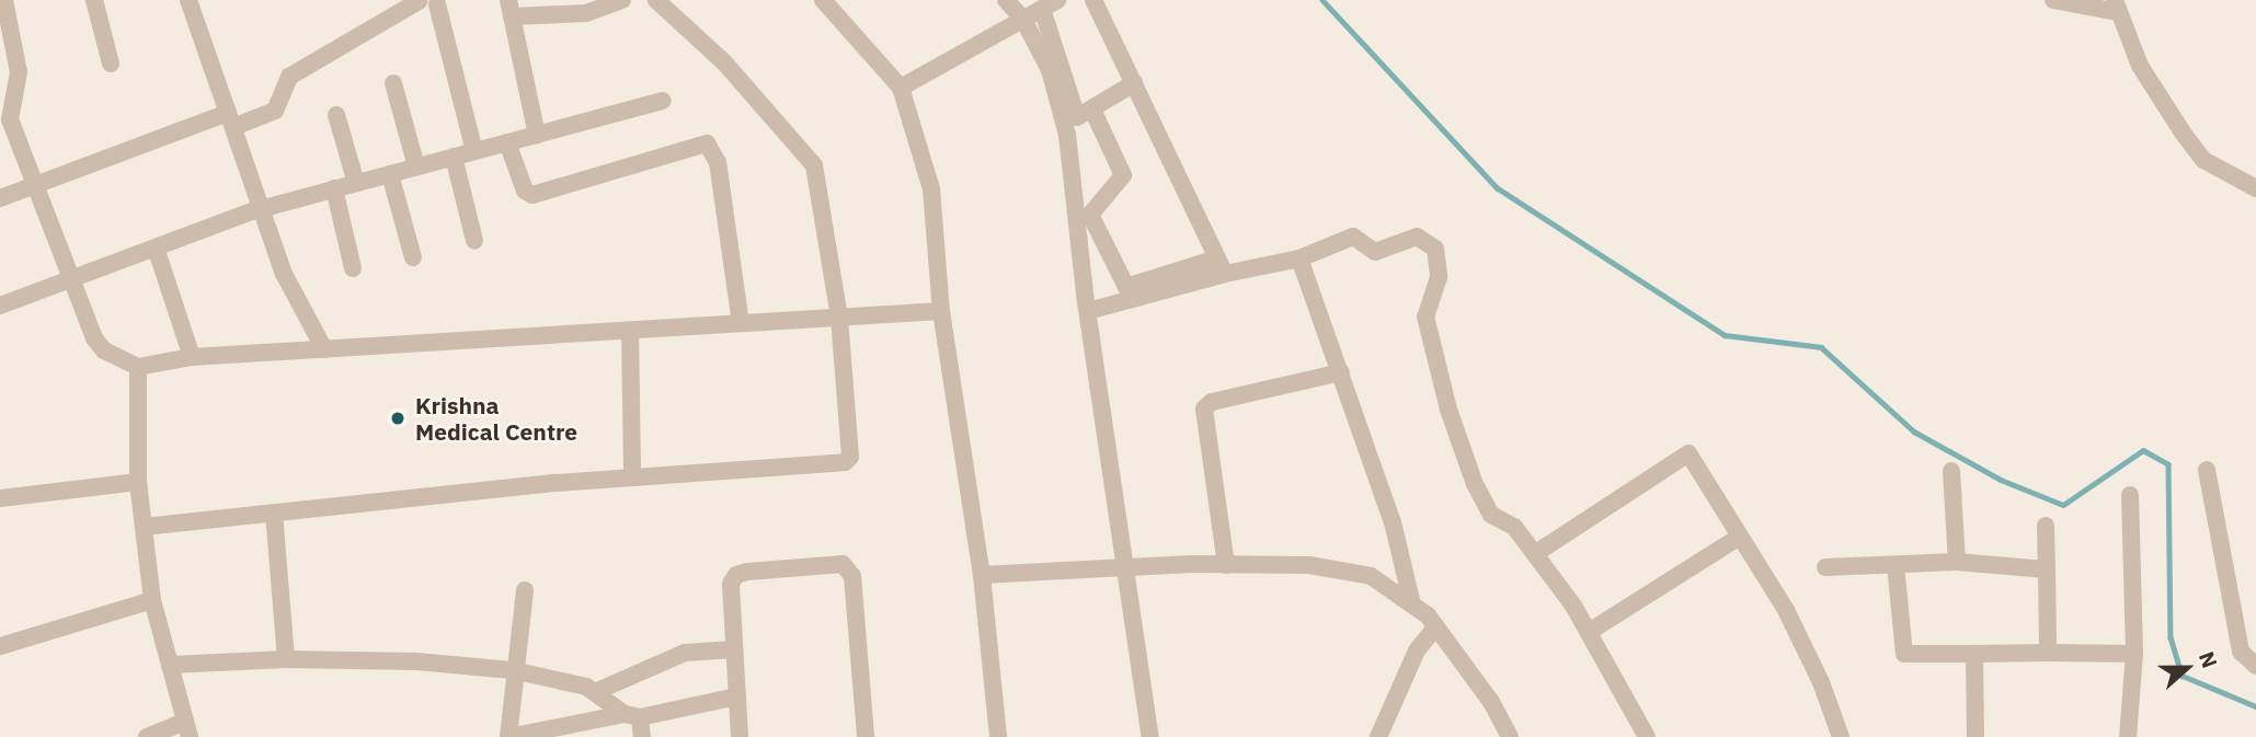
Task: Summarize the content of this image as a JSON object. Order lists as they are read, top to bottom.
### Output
{
  "places": ["Krishna Medical Centre"],
  "north": "right"
}
